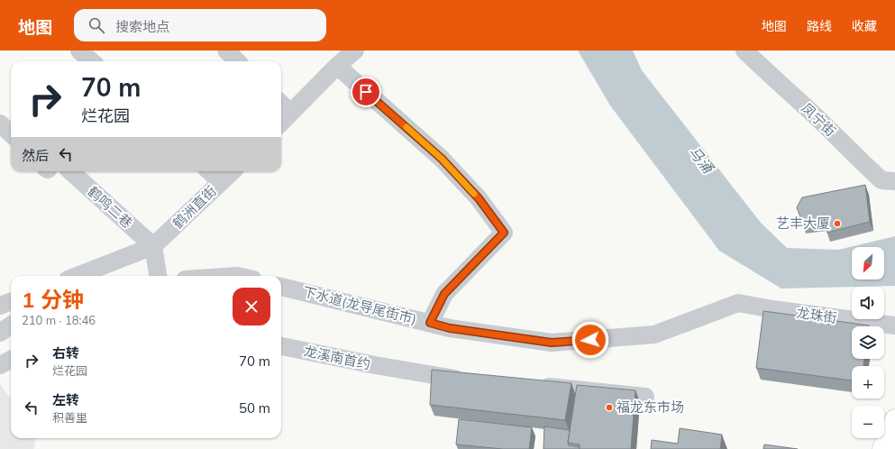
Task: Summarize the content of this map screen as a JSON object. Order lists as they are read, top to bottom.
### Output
{
  "streets": {
    "street": [
      "凤宁街",
      "鹤鸣二巷",
      "鹤洲直街",
      "下水道(龙导尾街市)",
      "龙珠街",
      "龙溪南首约"
    ]
  },
  "crossings": [
    ["鹤鸣二巷", "鹤洲直街"],
    ["下水道(龙导尾街市)", "龙珠街"]
  ],
  "water": ["马涌"],
  "places": ["艺丰大厦", "福龙东市场"],
  "north": "bottom left",
  "page": {
    "header": "地图",
    "search": "搜索地点",
    "nav": ["地图", "路线", "收藏"],
    "turn": ["70 m", "烂花园"],
    "then": "然后",
    "map_buttons": ["+", "−"],
    "heading": ["1 分钟", "210 m · 18:46"],
    "list": [
      {
        "name": "右转",
        "note": "烂花园",
        "value": "70 m"
      },
      {
        "name": "左转",
        "note": "积善里",
        "value": "50 m"
      }
    ]
  }
}
